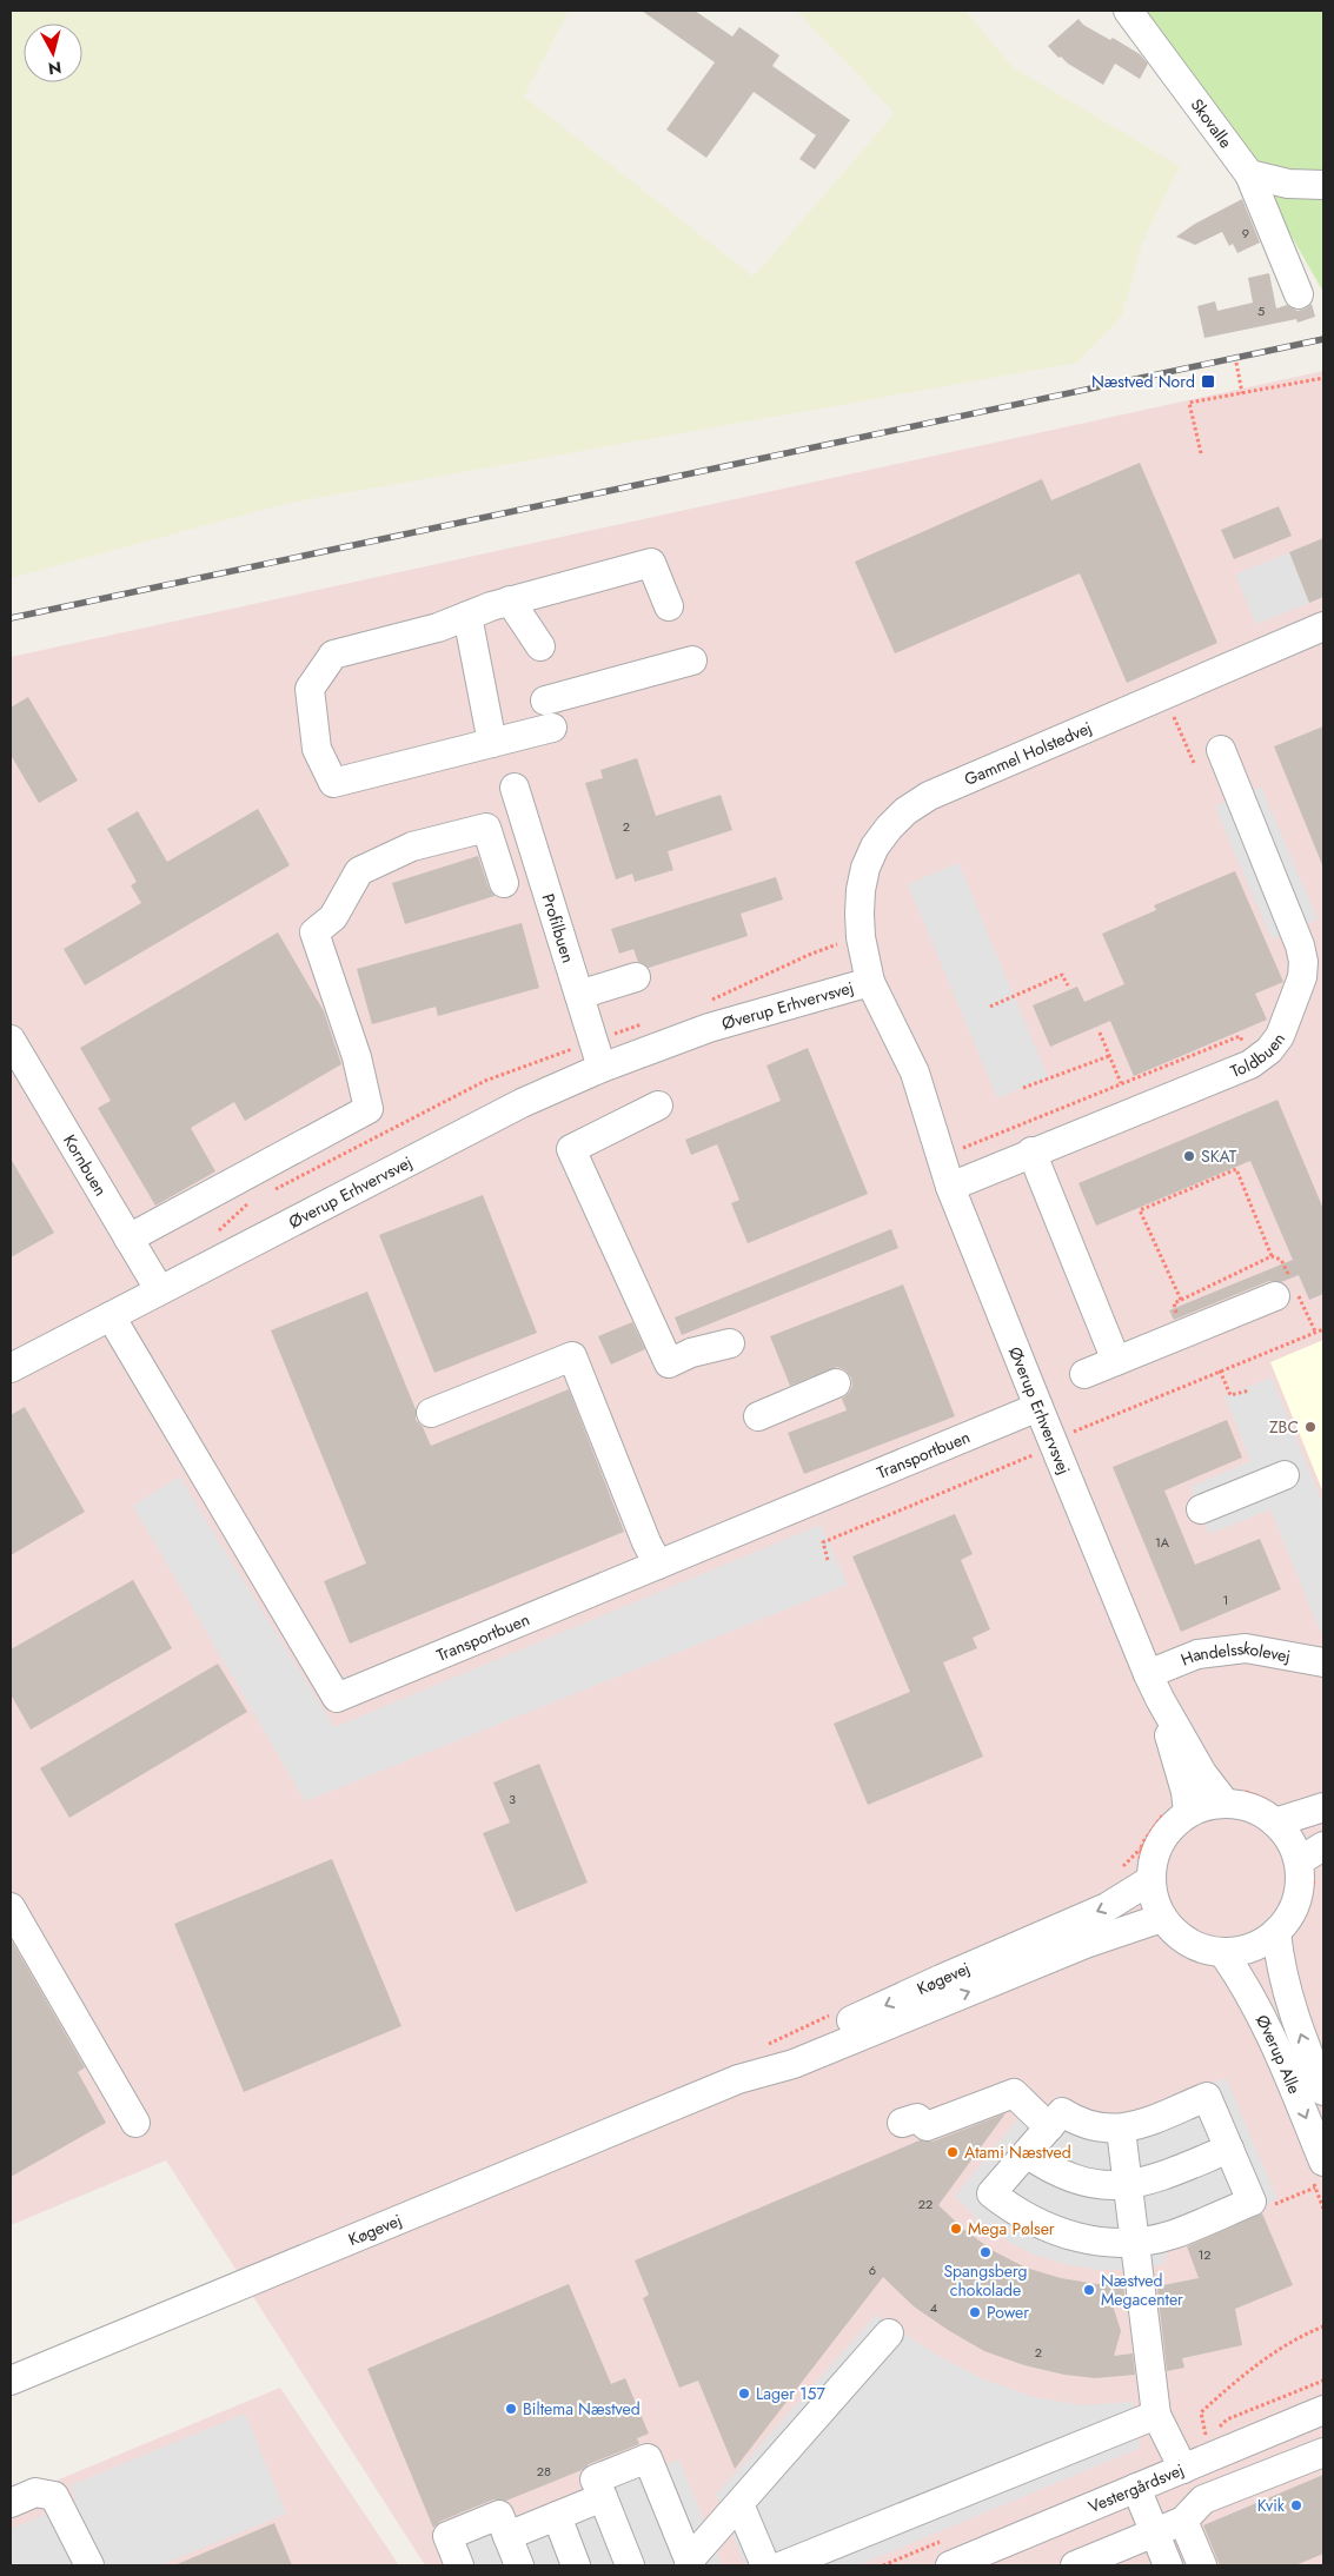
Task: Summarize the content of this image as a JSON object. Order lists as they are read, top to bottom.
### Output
{
  "streets": {
    "street": [
      "Skovalle",
      "Gammel Holstedvej",
      "Profilbuen",
      "Øverup Erhvervsvej",
      "Toldbuen",
      "Kornbuen",
      "Transportbuen",
      "Handelsskolevej",
      "Køgevej",
      "Øverup Alle",
      "Vestergårdsvej"
    ]
  },
  "crossings": [
    ["Gammel Holstedvej", "Øverup Erhvervsvej"],
    ["Profilbuen", "Øverup Erhvervsvej"],
    ["Øverup Erhvervsvej", "Toldbuen"],
    ["Øverup Erhvervsvej", "Kornbuen"],
    ["Øverup Erhvervsvej", "Transportbuen"],
    ["Øverup Erhvervsvej", "Handelsskolevej"],
    ["Øverup Erhvervsvej", "Køgevej"],
    ["Øverup Erhvervsvej", "Øverup Alle"],
    ["Køgevej", "Øverup Alle"]
  ],
  "places": {
    "transit": ["Næstved Nord"],
    "other": [
      "SKAT",
      "ZBC",
      "Atami Næstved",
      "Mega Pølser",
      "Spangsberg chokolade",
      "Næstved Megacenter",
      "Power",
      "Lager 157",
      "Biltema Næstved",
      "Kvik"
    ]
  },
  "house_numbers": [
    "9",
    "5",
    "2",
    "1A",
    "1",
    "3",
    "22",
    "12",
    "6",
    "4",
    "2",
    "28"
  ],
  "north": "bottom"
}
